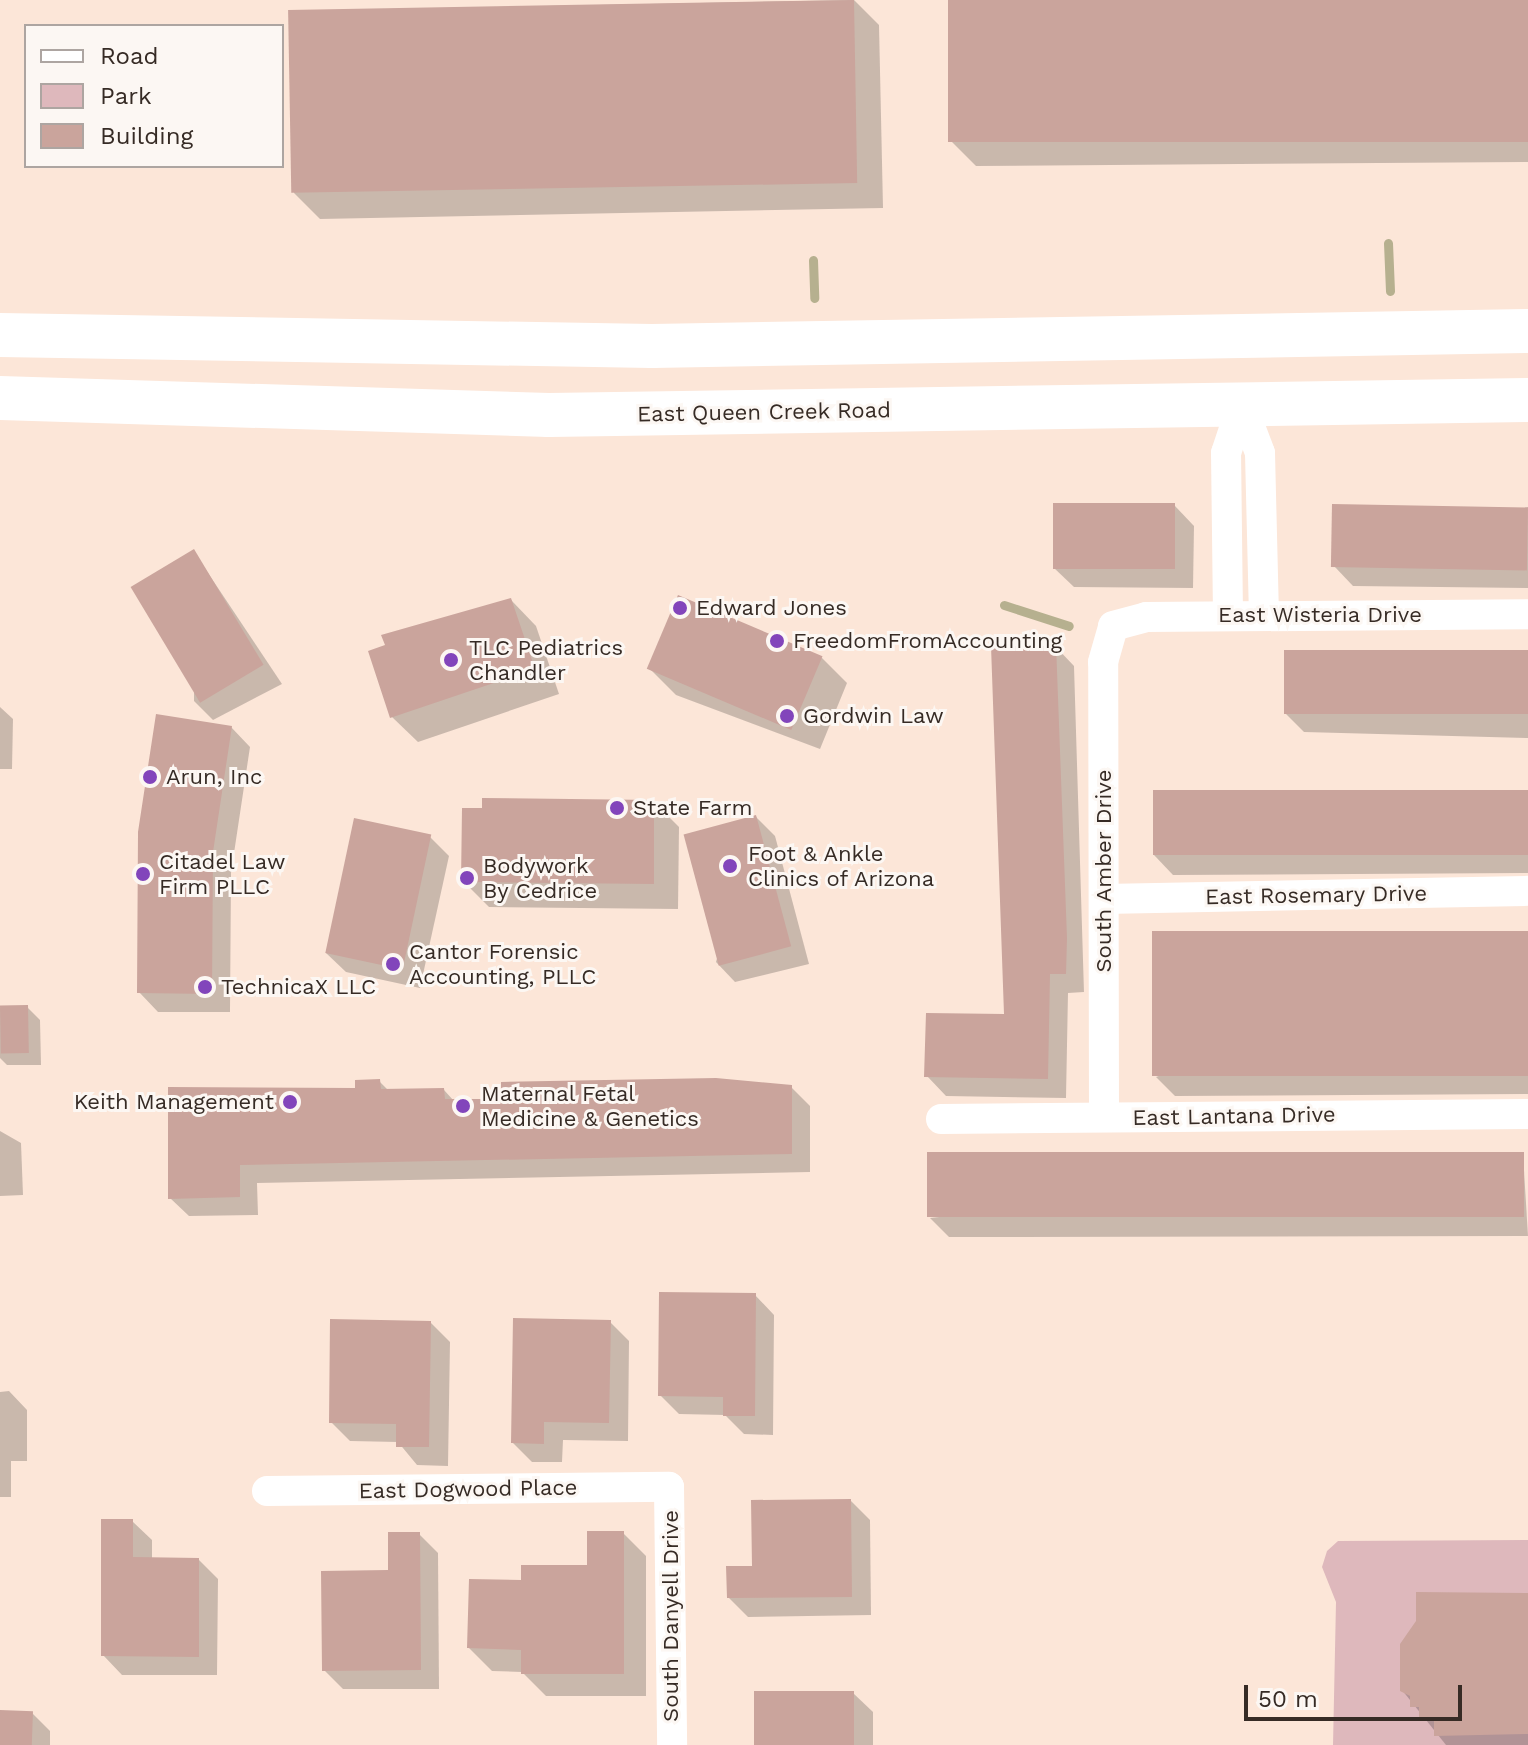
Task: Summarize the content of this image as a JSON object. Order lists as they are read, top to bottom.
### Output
{
  "streets": {
    "main road": ["East Queen Creek Road"],
    "street": [
      "East Wisteria Drive",
      "South Amber Drive",
      "East Rosemary Drive",
      "East Lantana Drive",
      "East Dogwood Place",
      "South Danyell Drive"
    ]
  },
  "crossings": [
    ["East Wisteria Drive", "South Amber Drive"],
    ["South Amber Drive", "East Rosemary Drive"],
    ["South Amber Drive", "East Lantana Drive"],
    ["East Dogwood Place", "South Danyell Drive"]
  ],
  "places": [
    "Edward Jones",
    "FreedomFromAccounting",
    "TLC Pediatrics Chandler",
    "Gordwin Law",
    "Arun, Inc",
    "State Farm",
    "Foot & Ankle Clinics of Arizona",
    "Citadel Law Firm PLLC",
    "Bodywork By Cedrice",
    "Cantor Forensic Accounting, PLLC",
    "TechnicaX LLC",
    "Keith Management",
    "Maternal Fetal Medicine & Genetics"
  ],
  "legend": ["Road", "Park", "Building"],
  "scale_bar": "50 m"
}
